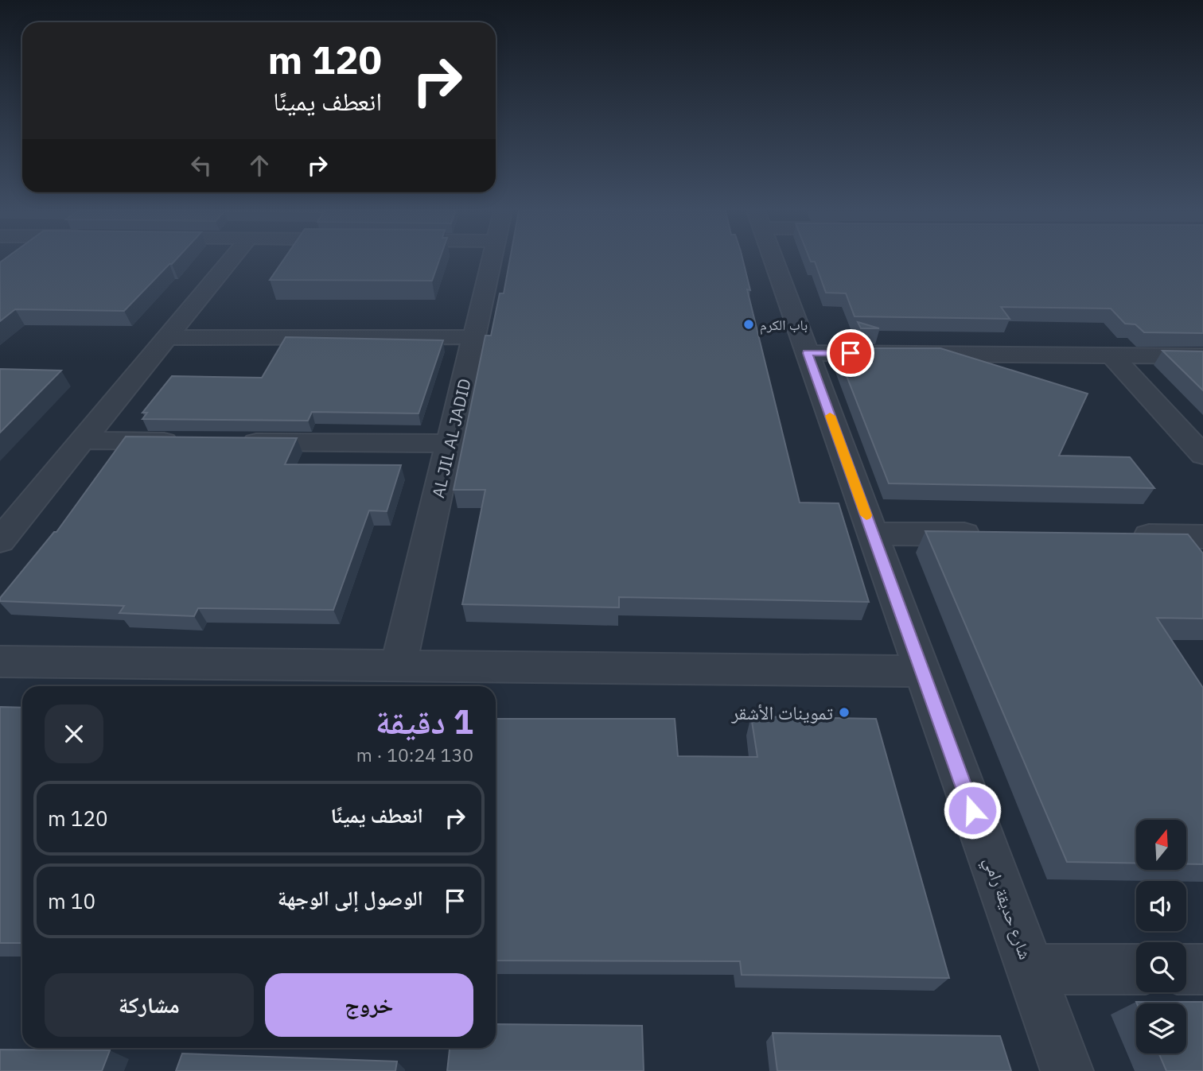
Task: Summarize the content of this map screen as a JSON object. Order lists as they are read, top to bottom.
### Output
{
  "streets": {
    "street": ["AL JIL AL JADID", "شارع حديقة رامي"]
  },
  "places": ["باب الكرم", "تموينات الأشقر"],
  "north": "top",
  "page": {
    "turn": ["120 m", "انعطف يمينًا"],
    "heading": ["1 دقيقة", "130 m · 10:24"],
    "list": [
      {
        "name": "انعطف يمينًا",
        "value": "120 m"
      },
      {
        "name": "الوصول إلى الوجهة",
        "value": "10 m"
      }
    ],
    "buttons": ["خروج", "مشاركة"]
  }
}
